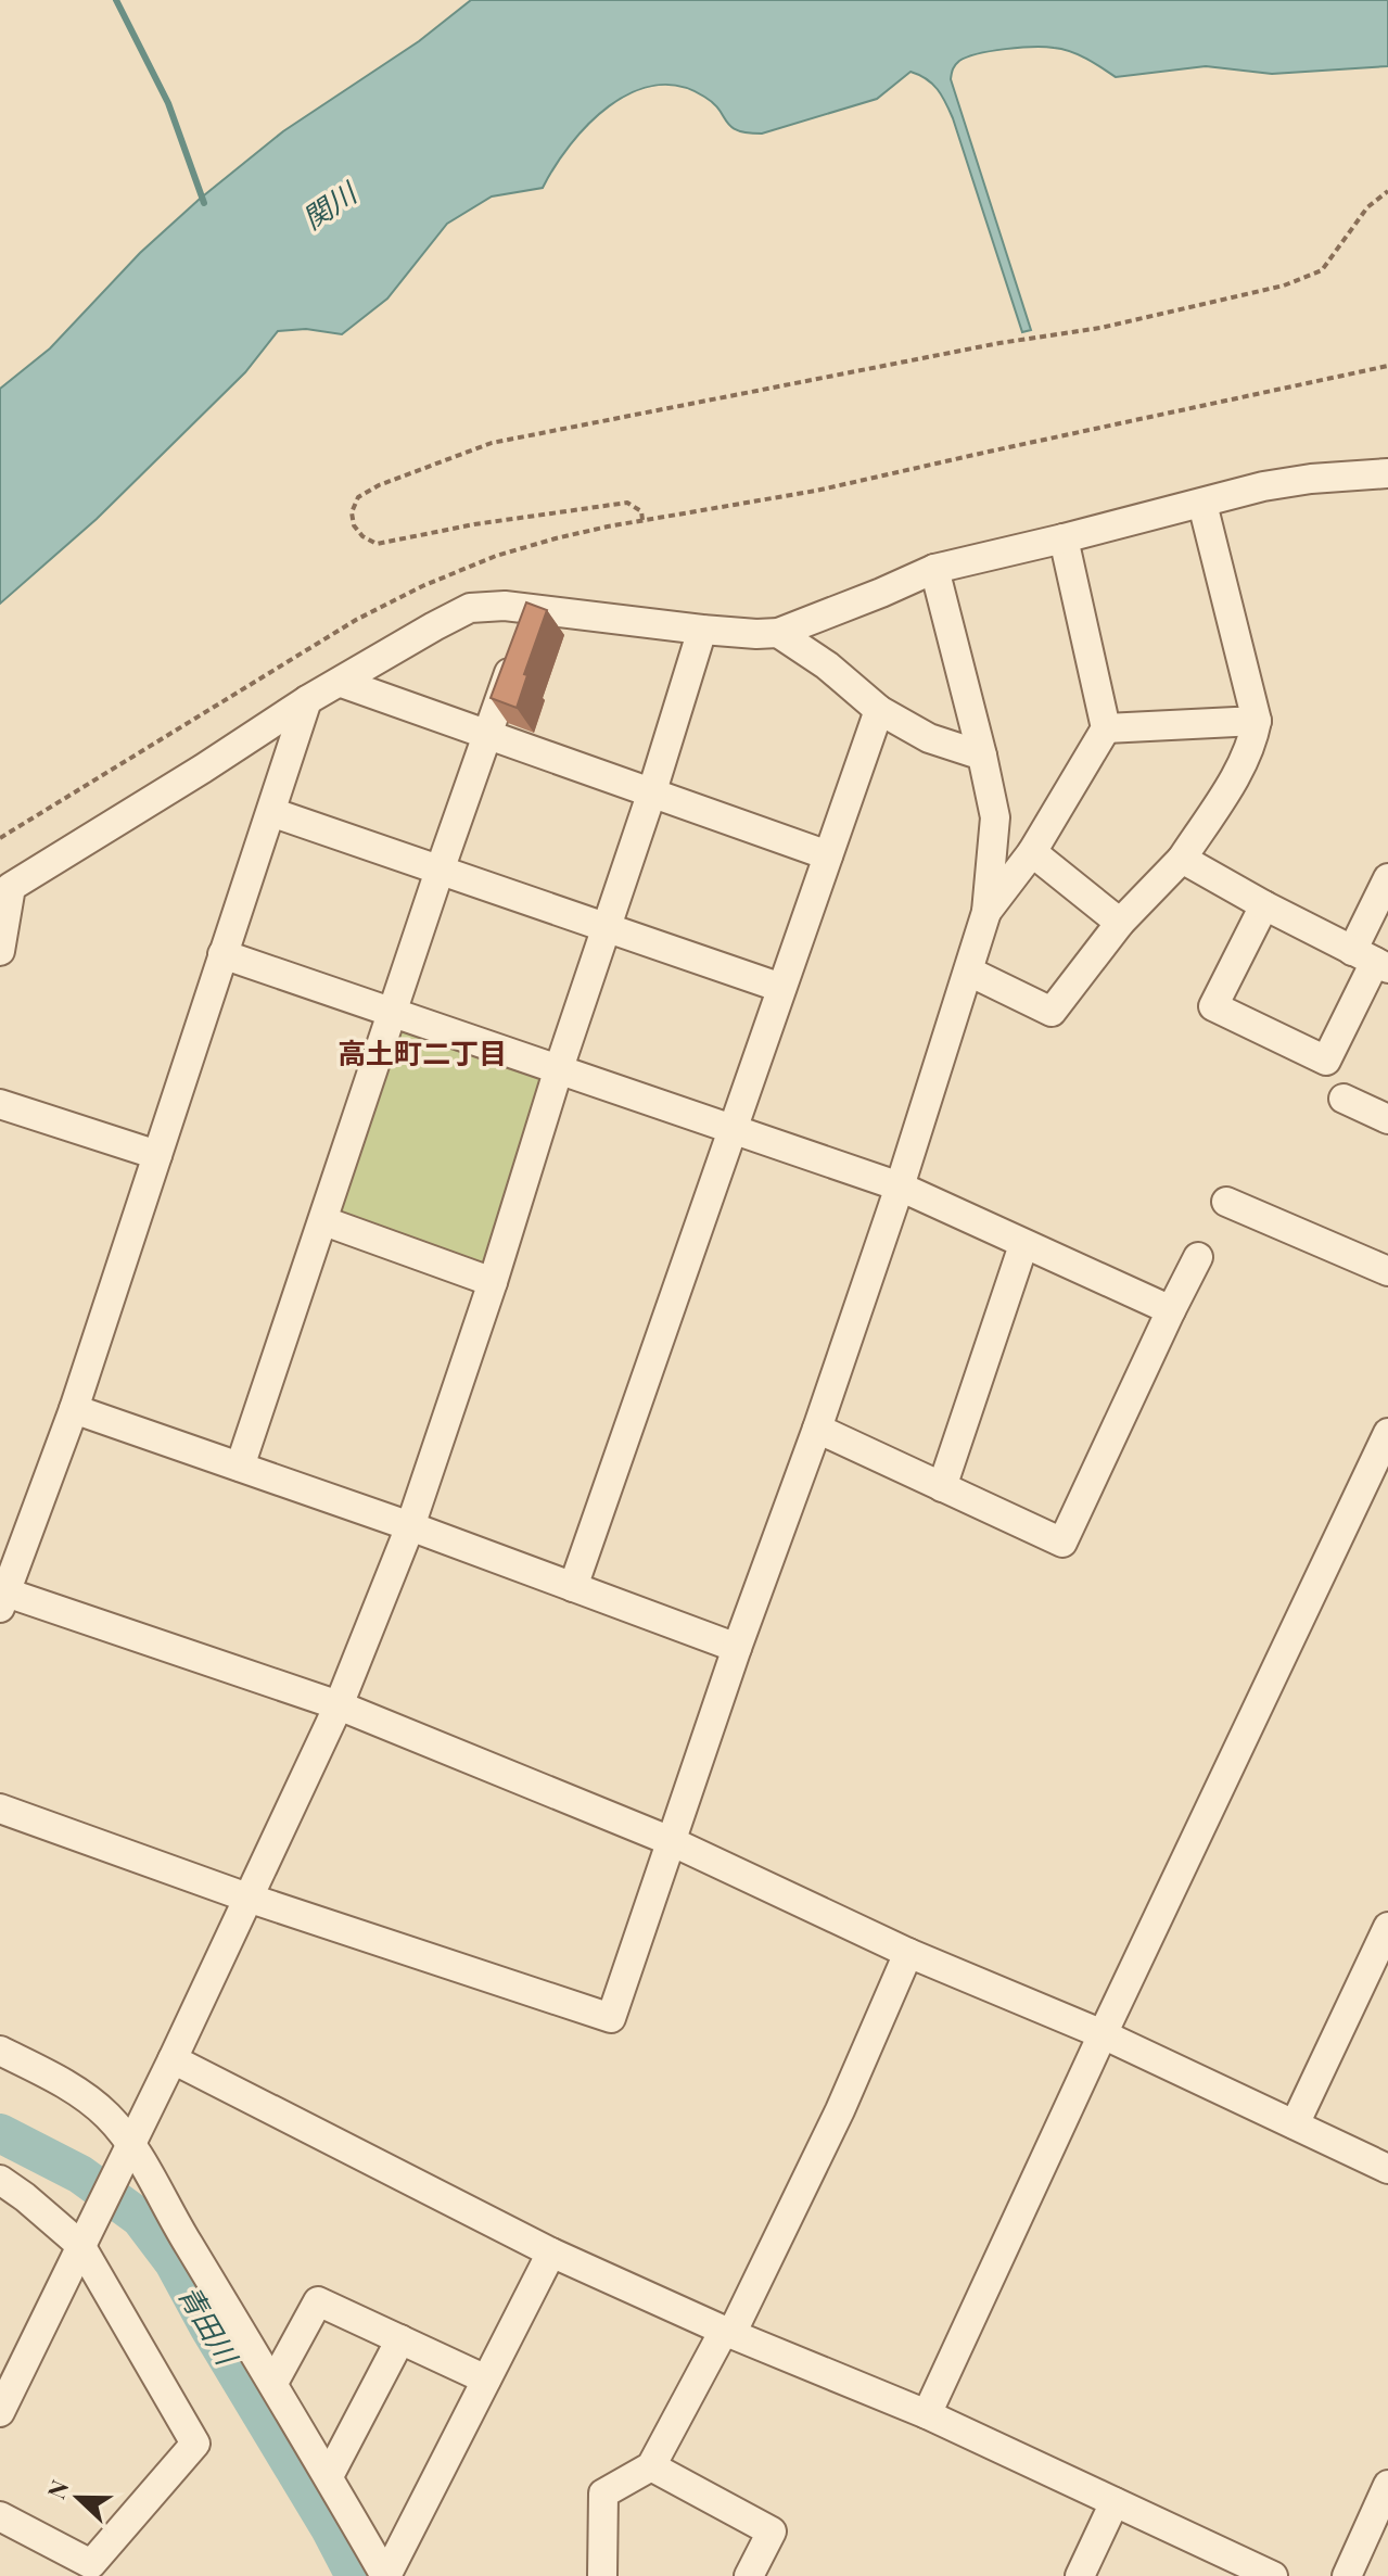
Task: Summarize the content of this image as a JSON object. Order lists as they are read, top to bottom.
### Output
{
  "districts": ["高土町二丁目"],
  "water": ["関川", "青田川"],
  "north": "left"
}
